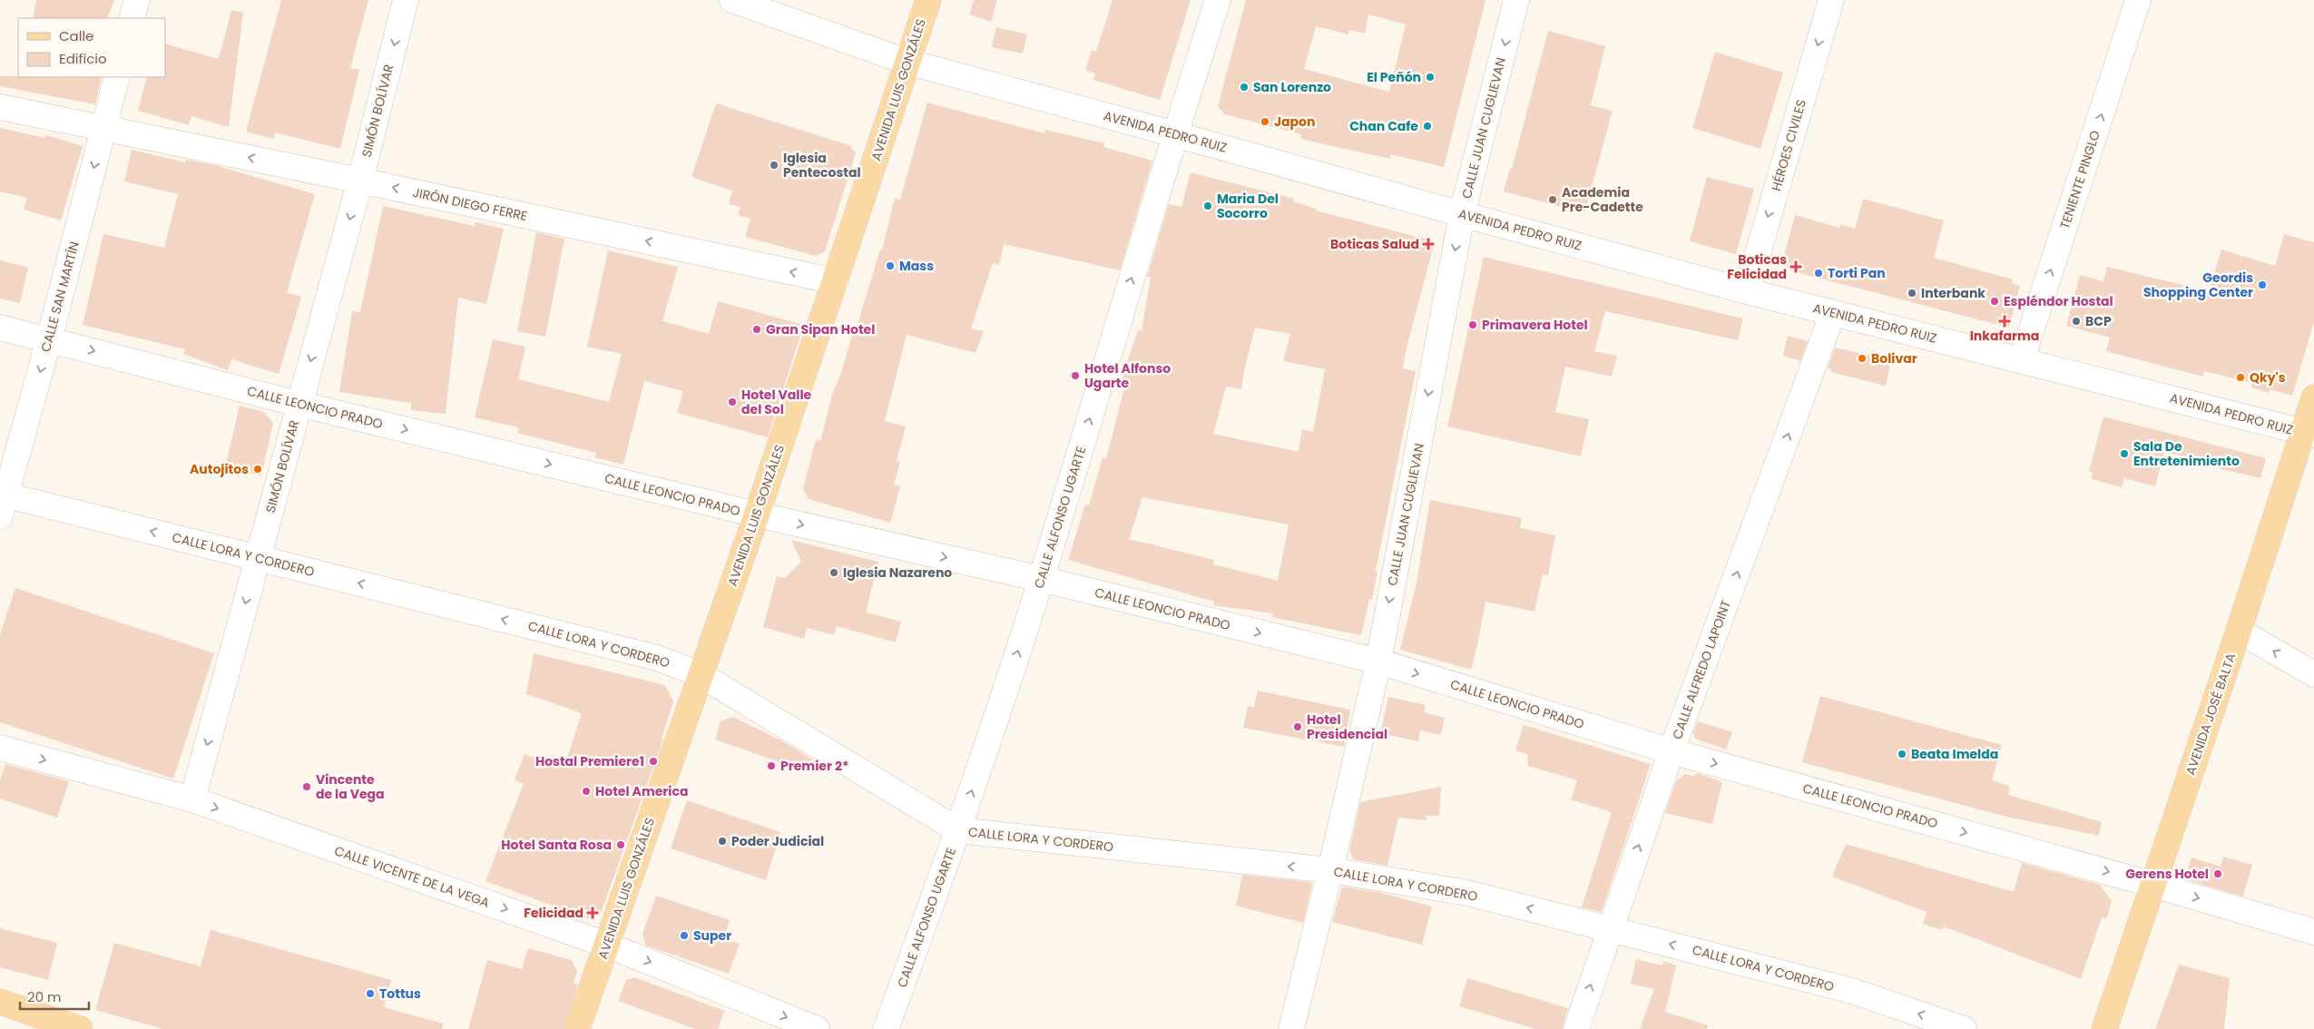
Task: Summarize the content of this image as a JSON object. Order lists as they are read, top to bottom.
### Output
{
  "streets": {
    "main road": ["AVENIDA LUIS GONZÁLES", "AVENIDA JOSÉ BALTA"],
    "street": [
      "SIMÓN BOLÍVAR",
      "CALLE JUAN CUGLIEVAN",
      "AVENIDA PEDRO RUIZ",
      "HÉROES CIVILES",
      "TENIENTE PINGLO",
      "JIRÓN DIEGO FERRE",
      "CALLE SAN MARTÍN",
      "CALLE LEONCIO PRADO",
      "CALLE ALFONSO UGARTE",
      "CALLE LORA Y CORDERO",
      "CALLE ALFREDO LAPOINT",
      "CALLE VICENTE DE LA VEGA"
    ]
  },
  "crossings": [
    ["AVENIDA LUIS GONZÁLES", "AVENIDA PEDRO RUIZ"],
    ["AVENIDA LUIS GONZÁLES", "JIRÓN DIEGO FERRE"],
    ["AVENIDA LUIS GONZÁLES", "CALLE LEONCIO PRADO"],
    ["AVENIDA LUIS GONZÁLES", "CALLE LORA Y CORDERO"],
    ["AVENIDA LUIS GONZÁLES", "CALLE VICENTE DE LA VEGA"],
    ["SIMÓN BOLÍVAR", "JIRÓN DIEGO FERRE"],
    ["SIMÓN BOLÍVAR", "CALLE LEONCIO PRADO"],
    ["SIMÓN BOLÍVAR", "CALLE LORA Y CORDERO"],
    ["SIMÓN BOLÍVAR", "CALLE VICENTE DE LA VEGA"],
    ["CALLE JUAN CUGLIEVAN", "AVENIDA PEDRO RUIZ"],
    ["CALLE JUAN CUGLIEVAN", "CALLE LEONCIO PRADO"],
    ["CALLE JUAN CUGLIEVAN", "CALLE LORA Y CORDERO"],
    ["AVENIDA PEDRO RUIZ", "HÉROES CIVILES"],
    ["AVENIDA PEDRO RUIZ", "TENIENTE PINGLO"],
    ["AVENIDA PEDRO RUIZ", "CALLE ALFONSO UGARTE"],
    ["AVENIDA PEDRO RUIZ", "CALLE ALFREDO LAPOINT"],
    ["AVENIDA PEDRO RUIZ", "AVENIDA JOSÉ BALTA"],
    ["JIRÓN DIEGO FERRE", "CALLE SAN MARTÍN"],
    ["CALLE SAN MARTÍN", "CALLE LEONCIO PRADO"],
    ["CALLE SAN MARTÍN", "CALLE LORA Y CORDERO"],
    ["CALLE LEONCIO PRADO", "CALLE ALFONSO UGARTE"],
    ["CALLE LEONCIO PRADO", "CALLE ALFREDO LAPOINT"],
    ["CALLE LEONCIO PRADO", "AVENIDA JOSÉ BALTA"],
    ["CALLE ALFONSO UGARTE", "CALLE LORA Y CORDERO"],
    ["CALLE LORA Y CORDERO", "CALLE ALFREDO LAPOINT"]
  ],
  "one_way": [
    "SIMÓN BOLÍVAR",
    "CALLE JUAN CUGLIEVAN",
    "HÉROES CIVILES",
    "TENIENTE PINGLO",
    "JIRÓN DIEGO FERRE",
    "CALLE SAN MARTÍN",
    "CALLE LEONCIO PRADO",
    "CALLE ALFONSO UGARTE",
    "CALLE LORA Y CORDERO",
    "CALLE ALFREDO LAPOINT",
    "CALLE VICENTE DE LA VEGA"
  ],
  "places": {
    "other": [
      "El Peñón",
      "San Lorenzo",
      "Japon",
      "Chan Cafe",
      "Iglesia Pentecostal",
      "Academia Pre-Cadette",
      "Maria Del Socorro",
      "Mass",
      "Torti Pan",
      "Geordis Shopping Center",
      "Interbank",
      "Espléndor Hostal",
      "BCP",
      "Primavera Hotel",
      "Gran Sipan Hotel",
      "Bolivar",
      "Hotel Alfonso Ugarte",
      "Qky's",
      "Hotel Valle del Sol",
      "Sala De Entretenimiento",
      "Autojitos",
      "Iglesia Nazareno",
      "Hotel Presidencial",
      "Beata Imelda",
      "Hostal Premiere1",
      "Premier 2*",
      "Vincente de la Vega",
      "Hotel America",
      "Poder Judicial",
      "Hotel Santa Rosa",
      "Gerens Hotel",
      "Super",
      "Tottus"
    ],
    "health": [
      "Boticas Salud",
      "Boticas Felicidad",
      "Inkafarma",
      "Felicidad"
    ]
  },
  "legend": ["Calle", "Edificio"],
  "scale_bar": "20 m"
}
